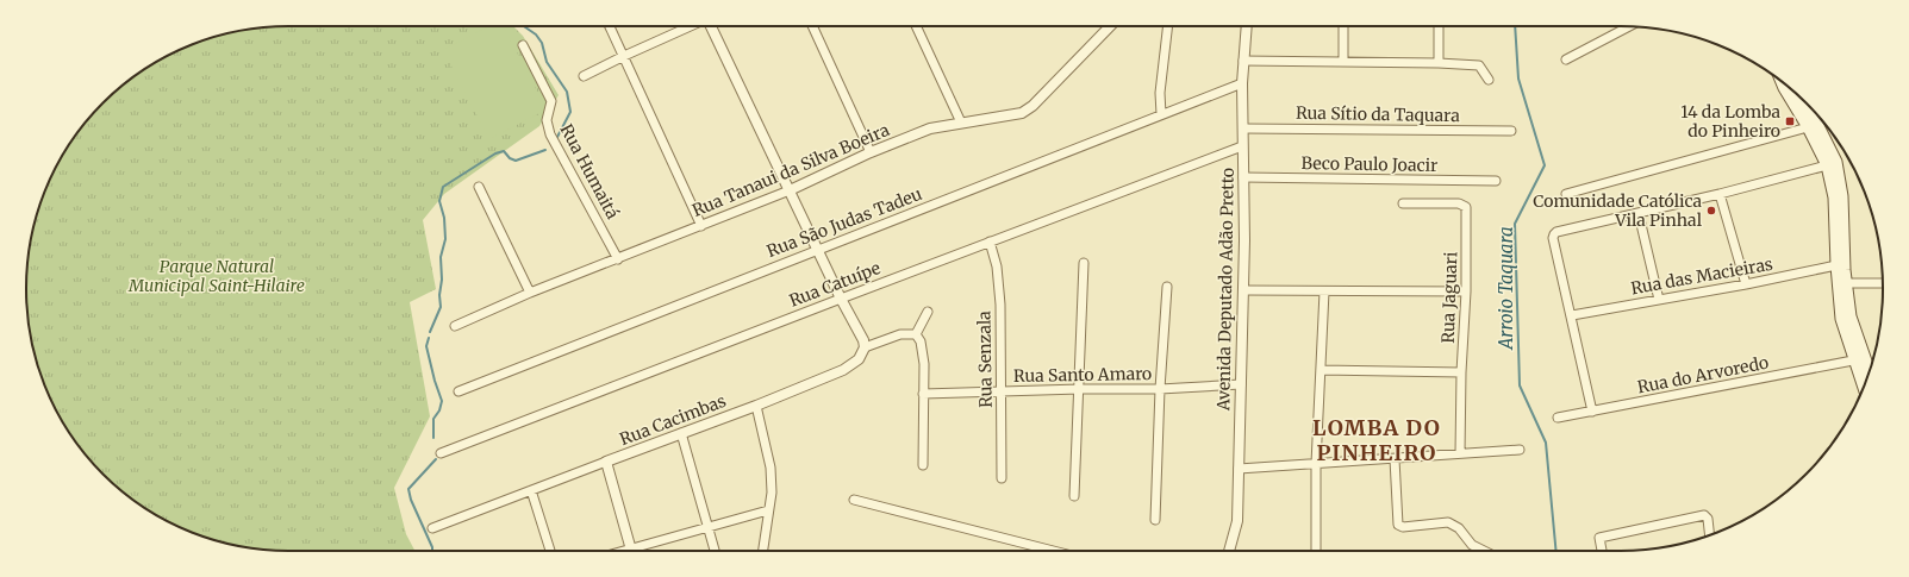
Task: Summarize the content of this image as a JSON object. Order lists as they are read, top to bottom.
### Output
{
  "streets": {
    "street": [
      "Rua Sítio da Taquara",
      "Beco Paulo Joacir",
      "Rua Tanaui da Silva Boeira",
      "Rua Humaitá",
      "Rua São Judas Tadeu",
      "Rua das Macieiras",
      "Rua Catuípe",
      "Avenida Deputado Adão Pretto",
      "Rua Jaguari",
      "Rua Senzala",
      "Rua Santo Amaro",
      "Rua do Arvoredo",
      "Rua Cacimbas"
    ]
  },
  "crossings": [
    ["Rua Sítio da Taquara", "Avenida Deputado Adão Pretto"],
    ["Beco Paulo Joacir", "Avenida Deputado Adão Pretto"],
    ["Rua Tanaui da Silva Boeira", "Rua Humaitá"],
    ["Rua São Judas Tadeu", "Avenida Deputado Adão Pretto"],
    ["Rua Catuípe", "Avenida Deputado Adão Pretto"],
    ["Rua Catuípe", "Rua Senzala"],
    ["Avenida Deputado Adão Pretto", "Rua Santo Amaro"],
    ["Rua Senzala", "Rua Santo Amaro"]
  ],
  "districts": ["LOMBA DO PINHEIRO"],
  "water": ["Arroio Taquara"],
  "parks": ["Parque Natural Municipal Saint-Hilaire"],
  "places": {
    "transit": ["14 da Lomba do Pinheiro"],
    "other": ["Comunidade Católica Vila Pinhal"]
  }
}
